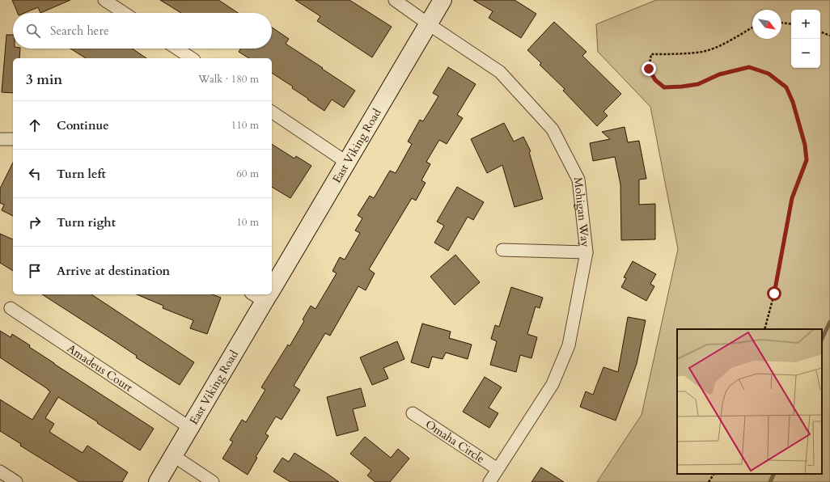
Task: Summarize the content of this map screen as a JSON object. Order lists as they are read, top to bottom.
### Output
{
  "streets": {
    "street": [
      "East Viking Road",
      "Mohigan Way",
      "Amadeus Court",
      "Omaha Circle"
    ]
  },
  "crossings": [
    ["East Viking Road", "Mohigan Way"],
    ["East Viking Road", "Amadeus Court"],
    ["Mohigan Way", "Omaha Circle"]
  ],
  "north": "bottom right",
  "page": {
    "map_buttons": ["+", "−"],
    "search": "Search here",
    "heading": ["3 min", "Walk · 180 m"],
    "list": [
      ["Continue", "110 m"],
      ["Turn left", "60 m"],
      ["Turn right", "10 m"],
      "Arrive at destination"
    ]
  }
}
